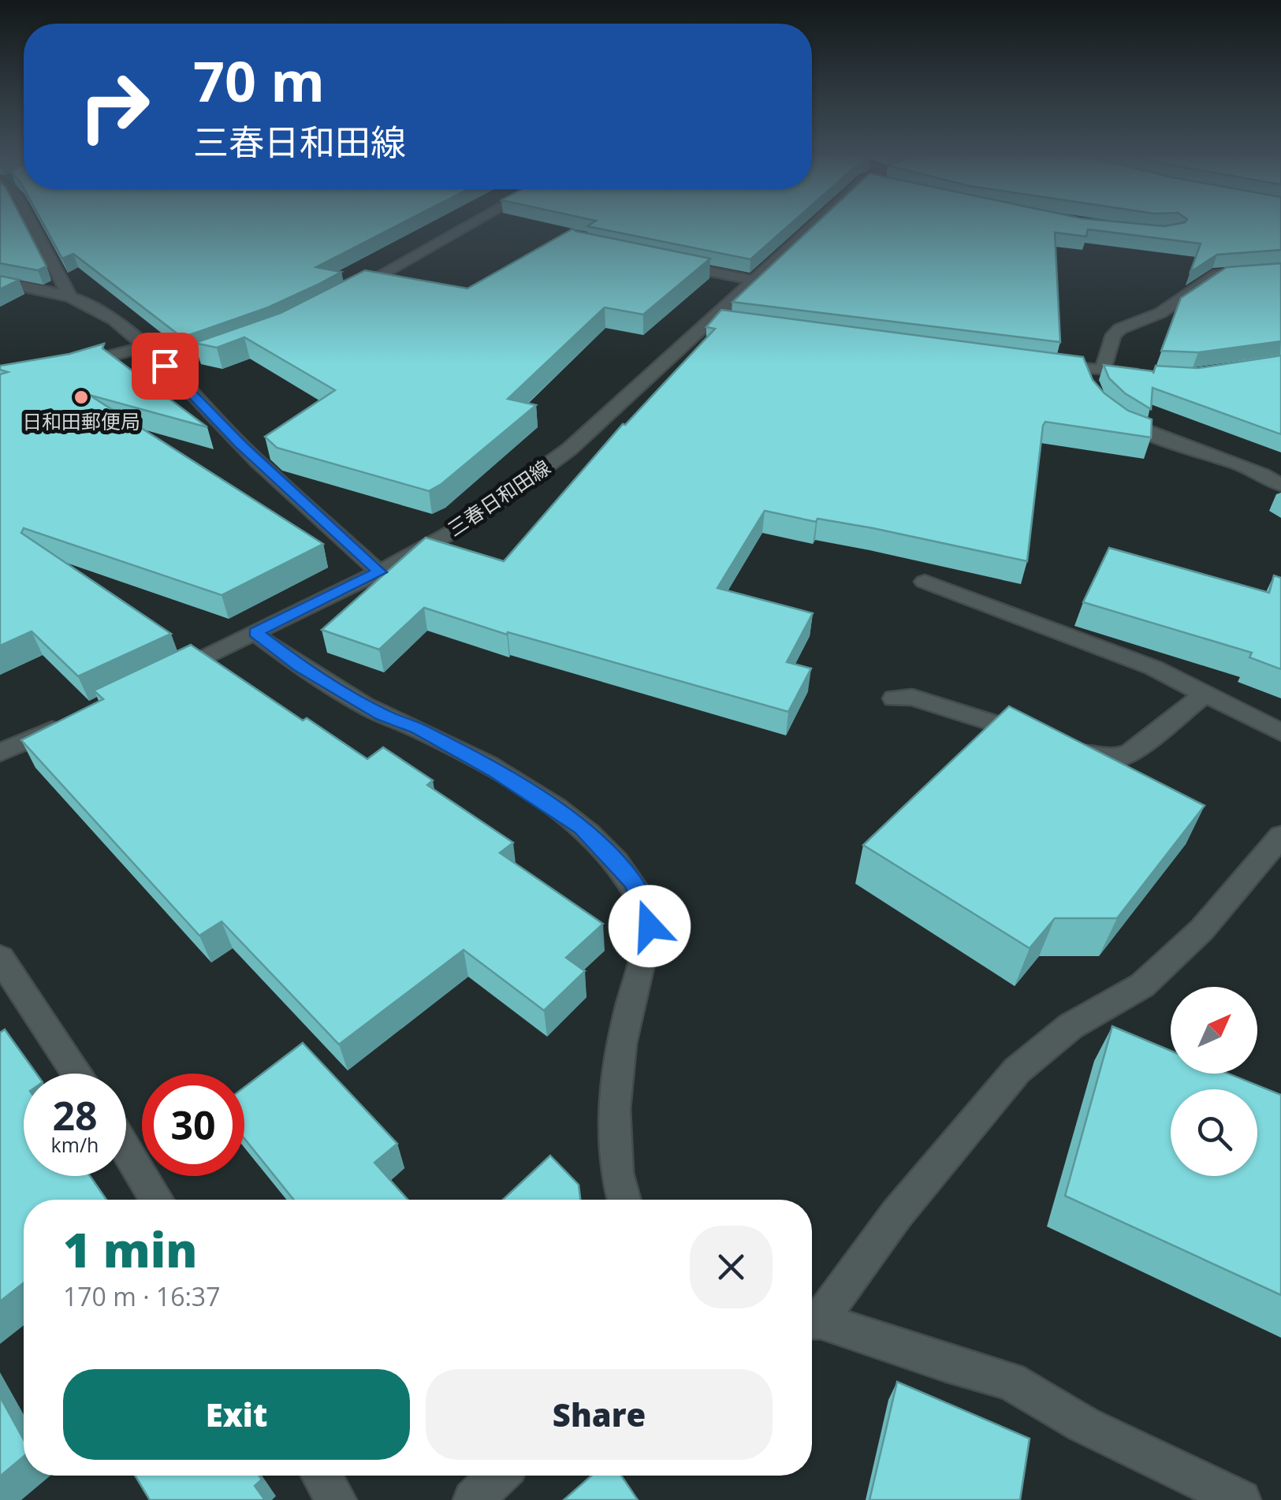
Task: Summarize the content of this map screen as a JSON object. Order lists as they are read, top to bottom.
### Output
{
  "streets": {
    "street": ["三春日和田線"]
  },
  "places": ["日和田郵便局"],
  "north": "top right",
  "page": {
    "turn": ["70 m", "三春日和田線"],
    "speed": "28 km/h",
    "limit": "30",
    "heading": ["1 min", "170 m · 16:37"],
    "buttons": ["Exit", "Share"]
  }
}
